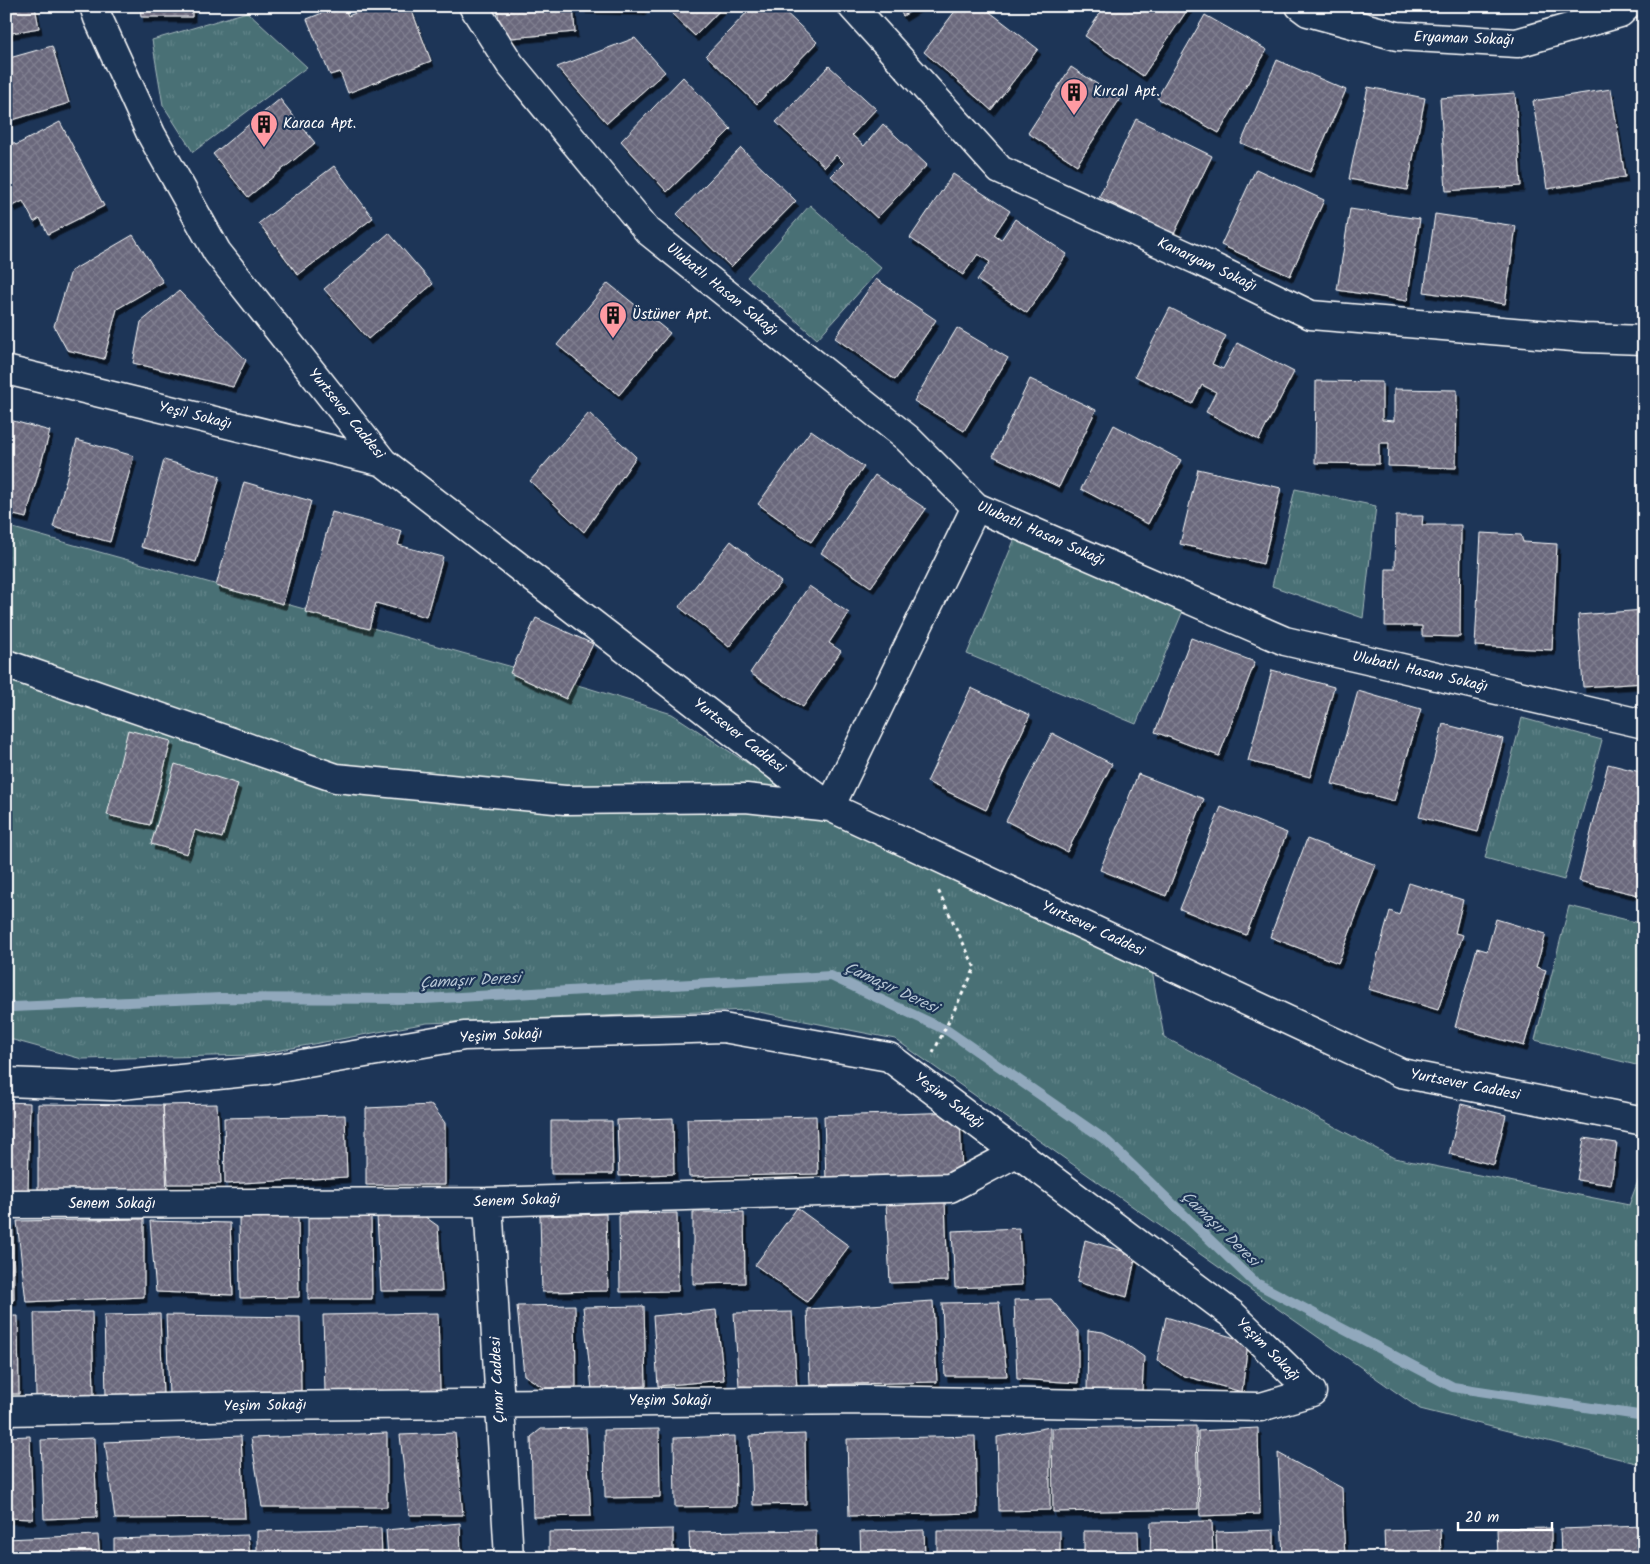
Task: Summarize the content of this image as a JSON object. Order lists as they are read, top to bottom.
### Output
{
  "streets": {
    "street": [
      "Eryaman Sokağı",
      "Kanaryam Sokağı",
      "Ulubatlı Hasan Sokağı",
      "Yurtsever Caddesi",
      "Yeşil Sokağı",
      "Yeşim Sokağı",
      "Senem Sokağı",
      "Çınar Caddesi"
    ]
  },
  "crossings": [
    ["Yurtsever Caddesi", "Yeşil Sokağı"],
    ["Yeşim Sokağı", "Senem Sokağı"],
    ["Yeşim Sokağı", "Çınar Caddesi"],
    ["Senem Sokağı", "Çınar Caddesi"]
  ],
  "water": ["Çamaşır Deresi"],
  "places": {
    "building": ["Kırcal Apt.", "Karaca Apt.", "Üstüner Apt."]
  },
  "scale_bar": "20 m"
}
